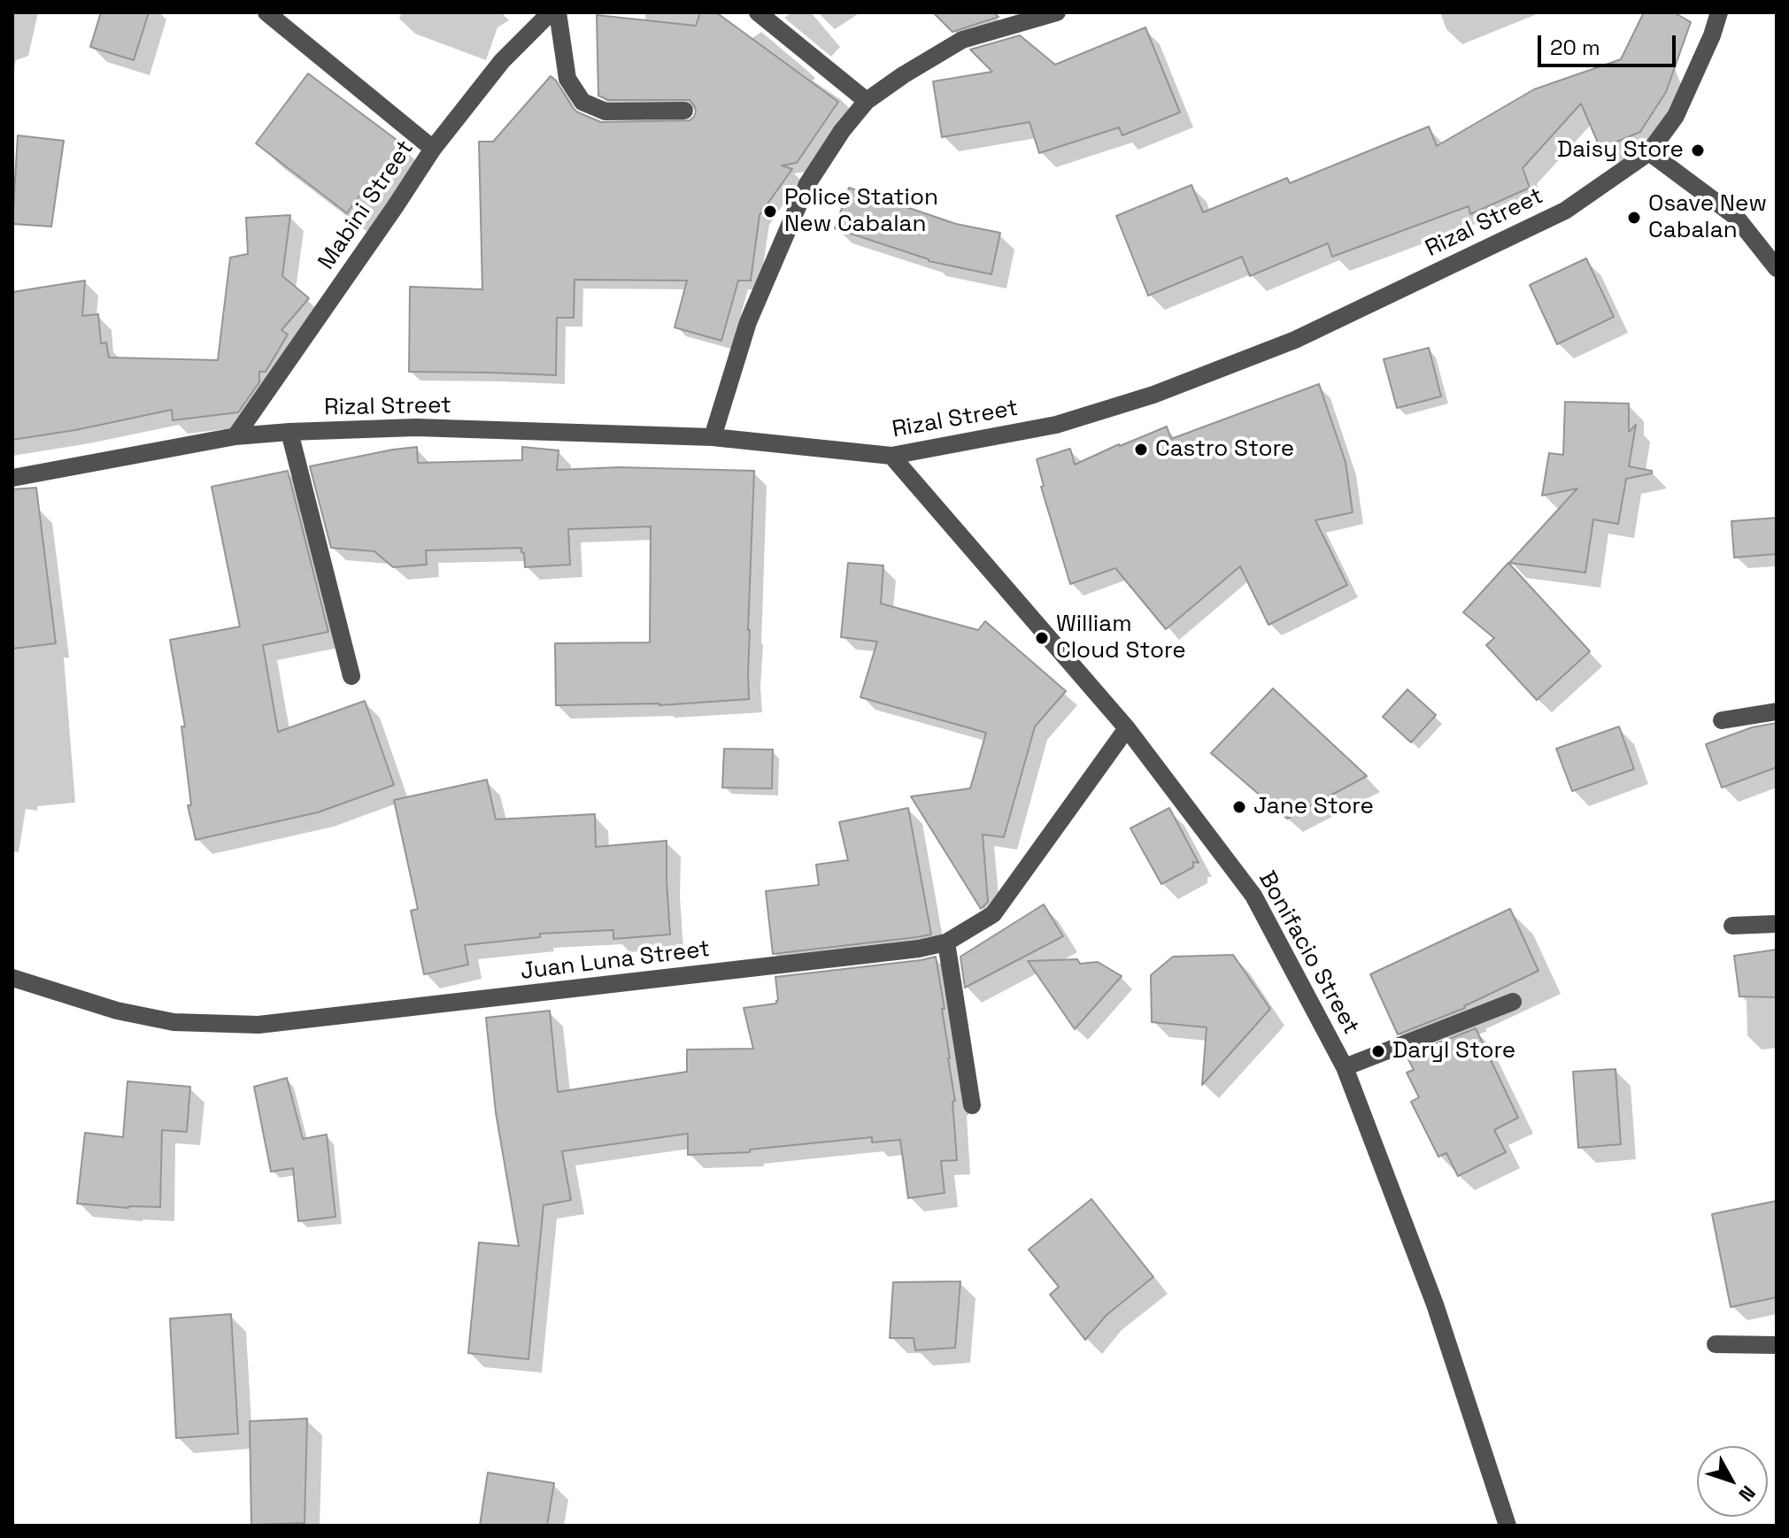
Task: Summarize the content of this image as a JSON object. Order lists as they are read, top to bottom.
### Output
{
  "streets": {
    "street": [
      "Mabini Street",
      "Rizal Street",
      "Bonifacio Street",
      "Juan Luna Street"
    ]
  },
  "crossings": [
    ["Mabini Street", "Rizal Street"],
    ["Rizal Street", "Bonifacio Street"],
    ["Bonifacio Street", "Juan Luna Street"]
  ],
  "places": [
    "Daisy Store",
    "Police Station New Cabalan",
    "Osave New Cabalan",
    "Castro Store",
    "William Cloud Store",
    "Jane Store",
    "Daryl Store"
  ],
  "scale_bar": "20 m",
  "north": "bottom right"
}
